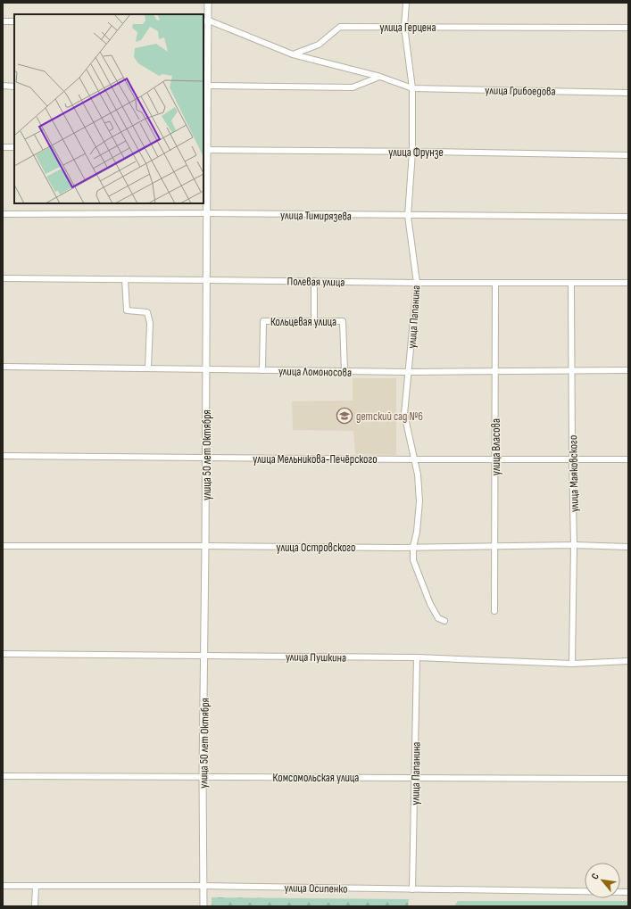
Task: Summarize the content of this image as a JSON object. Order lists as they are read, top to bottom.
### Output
{
  "streets": {
    "street": [
      "улица Герцена",
      "улица Грибоедова",
      "улица Фрунзе",
      "улица Тимирязева",
      "Полевая улица",
      "улица Папанина",
      "Кольцевая улица",
      "улица Ломоносова",
      "улица Власова",
      "улица 50 лет Октября",
      "улица Мельникова-Печёрского",
      "улица Маяковского",
      "улица Островского",
      "улица Пушкина",
      "Комсомольская улица",
      "улица Осипенко"
    ]
  },
  "crossings": [
    ["улица Герцена", "улица Грибоедова"],
    ["улица Герцена", "улица Папанина"],
    ["улица Грибоедова", "улица Папанина"],
    ["улица Фрунзе", "улица Папанина"],
    ["улица Фрунзе", "улица 50 лет Октября"],
    ["улица Тимирязева", "улица Папанина"],
    ["улица Тимирязева", "улица 50 лет Октября"],
    ["Полевая улица", "улица Папанина"],
    ["Полевая улица", "улица Власова"],
    ["Полевая улица", "улица 50 лет Октября"],
    ["Полевая улица", "улица Маяковского"],
    ["улица Папанина", "улица Ломоносова"],
    ["улица Папанина", "улица Мельникова-Печёрского"],
    ["улица Папанина", "улица Островского"],
    ["улица Папанина", "улица Пушкина"],
    ["улица Папанина", "Комсомольская улица"],
    ["улица Папанина", "улица Осипенко"],
    ["Кольцевая улица", "улица Ломоносова"],
    ["улица Ломоносова", "улица Власова"],
    ["улица Ломоносова", "улица 50 лет Октября"],
    ["улица Ломоносова", "улица Маяковского"],
    ["улица Власова", "улица Мельникова-Печёрского"],
    ["улица Власова", "улица Островского"],
    ["улица 50 лет Октября", "улица Мельникова-Печёрского"],
    ["улица 50 лет Октября", "улица Островского"],
    ["улица 50 лет Октября", "улица Пушкина"],
    ["улица 50 лет Октября", "Комсомольская улица"],
    ["улица 50 лет Октября", "улица Осипенко"],
    ["улица Мельникова-Печёрского", "улица Маяковского"],
    ["улица Маяковского", "улица Островского"],
    ["улица Маяковского", "улица Пушкина"]
  ],
  "places": {
    "school or university": ["детский сад №6"]
  },
  "north": "top left"
}
